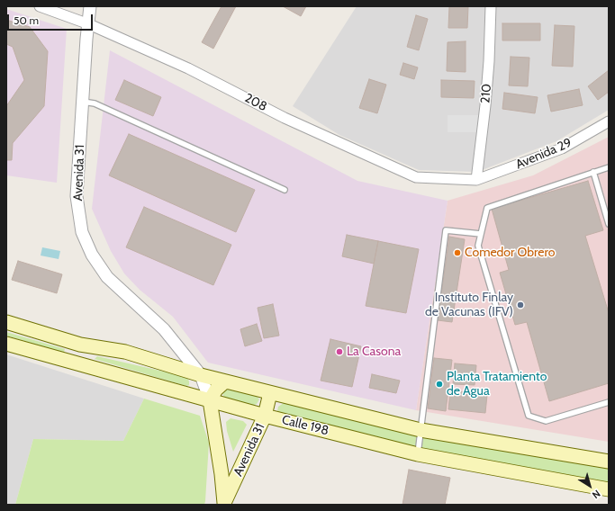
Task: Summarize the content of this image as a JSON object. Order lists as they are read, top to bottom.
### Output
{
  "streets": {
    "main road": ["Avenida 31", "Calle 198"],
    "street": ["210", "208", "Avenida 29"]
  },
  "crossings": [
    ["210", "208"],
    ["210", "Avenida 29"],
    ["208", "Avenida 29"],
    ["208", "Avenida 31"],
    ["Avenida 31", "Calle 198"]
  ],
  "places": [
    "Comedor Obrero",
    "Instituto Finlay de Vacunas (IFV)",
    "La Casona",
    "Planta Tratamiento de Agua"
  ],
  "scale_bar": "50 m",
  "north": "bottom right"
}
